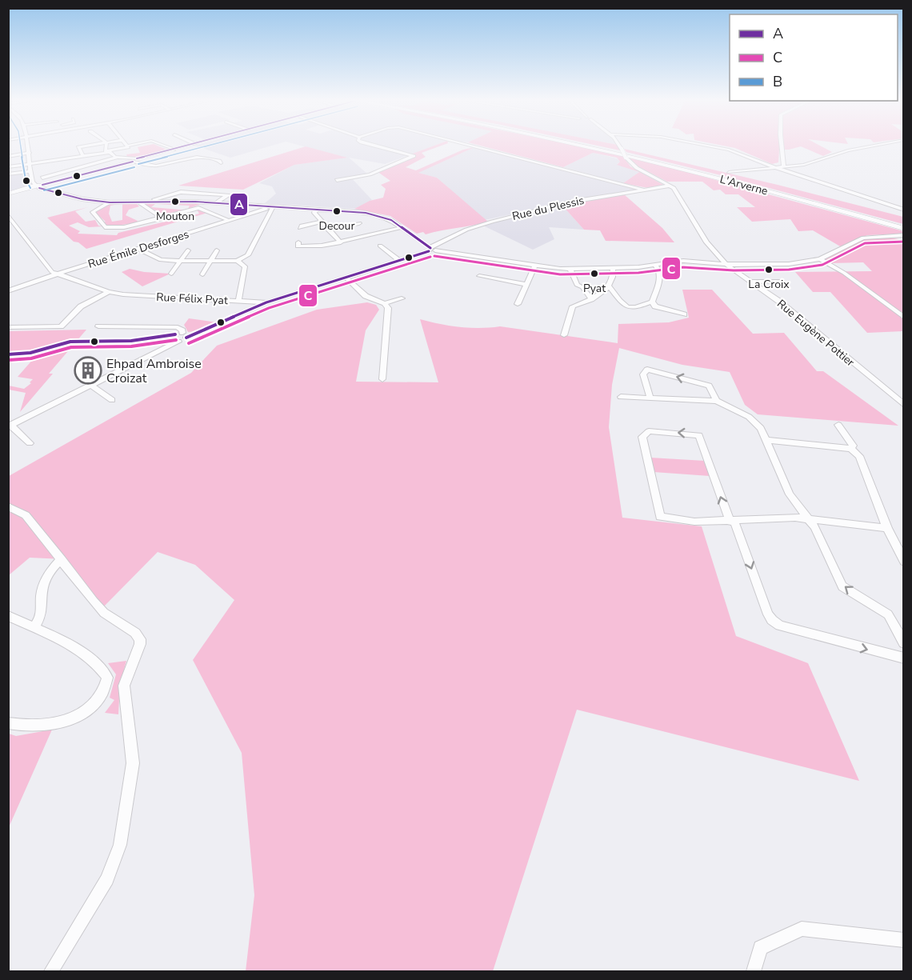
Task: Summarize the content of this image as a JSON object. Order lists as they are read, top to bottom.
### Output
{
  "streets": {
    "highway": ["L'Arverne"],
    "street": [
      "Rue du Plessis",
      "Rue Émile Desforges",
      "Rue Félix Pyat",
      "Rue Eugène Pottier"
    ]
  },
  "crossings": [
    ["Rue du Plessis", "Rue Félix Pyat"],
    ["Rue Émile Desforges", "Rue Félix Pyat"],
    ["Rue Félix Pyat", "Rue Eugène Pottier"]
  ],
  "places": {
    "other": [
      "Mouton",
      "Decour",
      "La Croix",
      "Pyat"
    ],
    "building": ["Ehpad Ambroise Croizat"]
  },
  "lines": ["transit line A", "transit line B", "transit line C"],
  "legend": ["A", "C", "B"]
}
